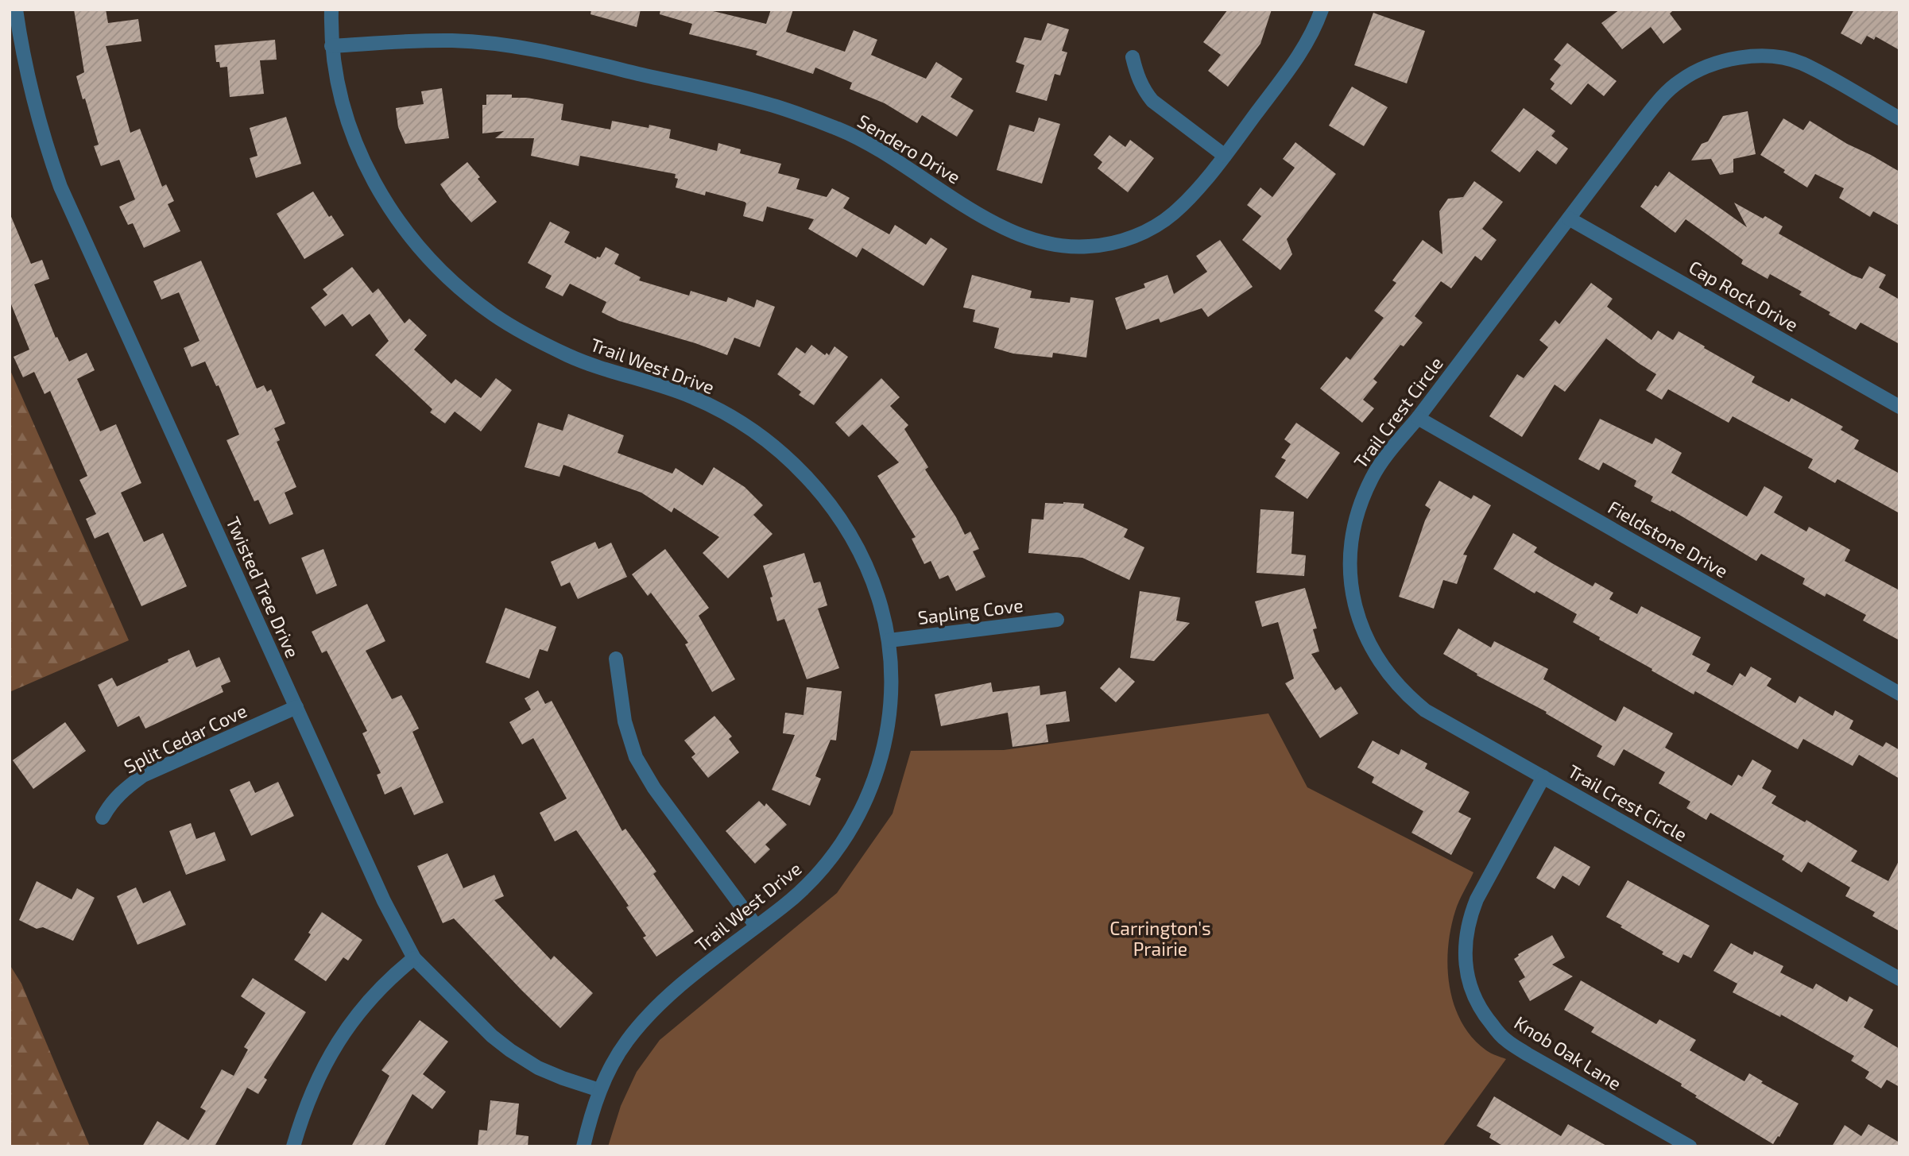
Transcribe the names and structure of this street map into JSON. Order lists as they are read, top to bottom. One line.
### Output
{"streets":{"street":["Sendero Drive","Cap Rock Drive","Trail West Drive","Trail Crest Circle","Fieldstone Drive","Twisted Tree Drive","Sapling Cove","Split Cedar Cove","Knob Oak Lane"]},"crossings":[["Sendero Drive","Trail West Drive"],["Cap Rock Drive","Trail Crest Circle"],["Trail West Drive","Twisted Tree Drive"],["Trail West Drive","Sapling Cove"],["Trail Crest Circle","Fieldstone Drive"],["Trail Crest Circle","Knob Oak Lane"],["Twisted Tree Drive","Split Cedar Cove"]],"parks":["Carrington's Prairie"]}
